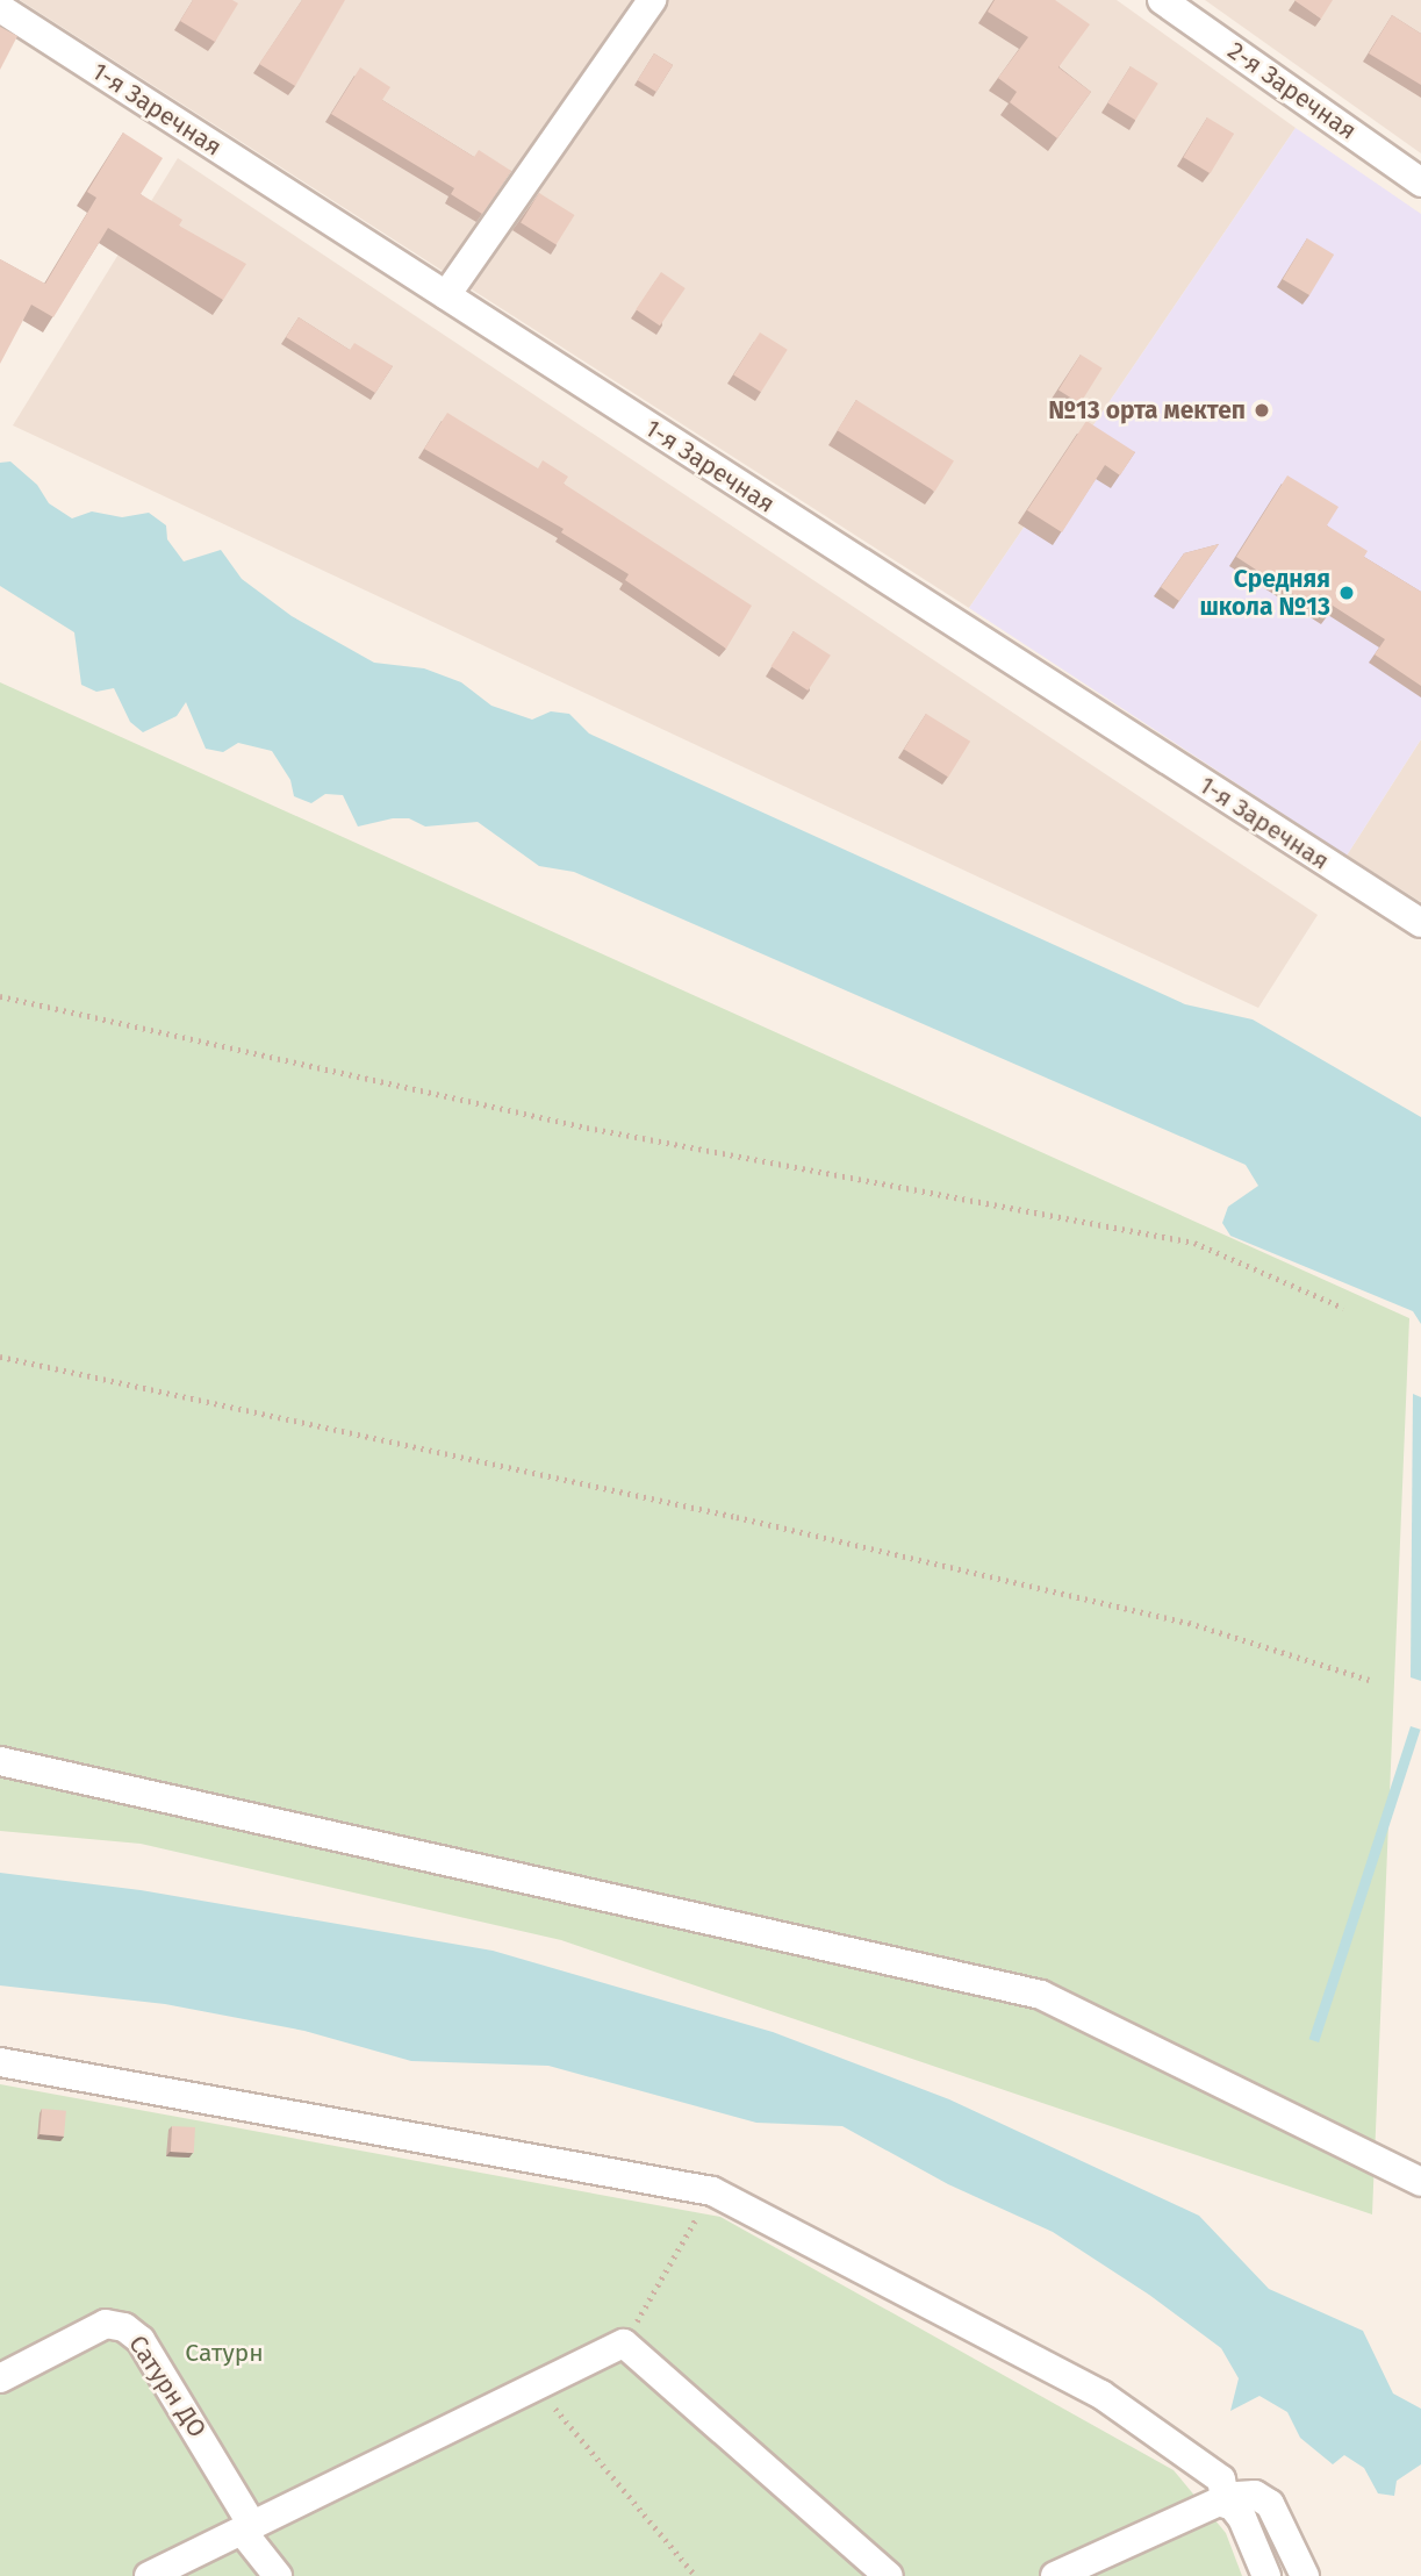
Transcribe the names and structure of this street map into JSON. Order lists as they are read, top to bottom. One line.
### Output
{"streets":{"street":["2-я Заречная","1-я Заречная","Сатурн ДО"]},"parks":["Сатурн"],"places":["№13 орта мектеп","Средняя школа №13"]}
